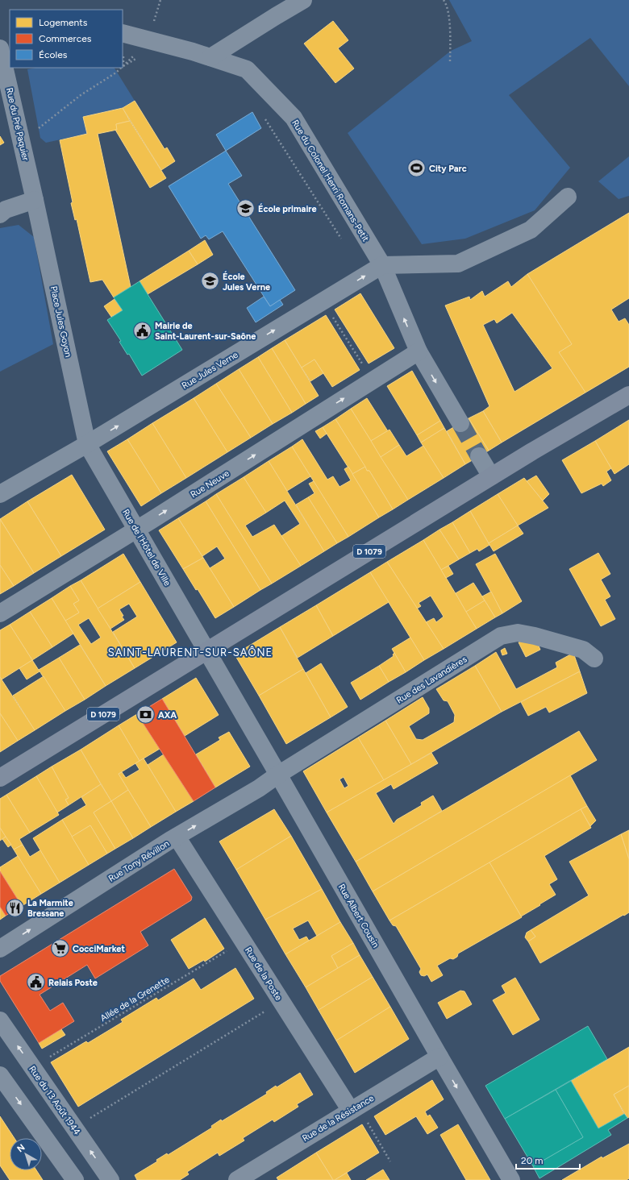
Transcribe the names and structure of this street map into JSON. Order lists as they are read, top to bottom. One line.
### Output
{"streets":{"main road":["D 1079"],"street":["Rue du Pré Paquier","Rue du Colonel Henri Romans-Petit","Place Jules Goyon","Rue Jules Verne","Rue Neuve","Rue de l'Hôtel de Ville","Rue des Lavandières","Rue Tony Révillon","Rue Albert Cousin","Rue de la Poste","Rue du 13 Août 1944","Rue de la Résistance"],"path":["Allée de la Grenette"]},"crossings":[["Rue du Pré Paquier","Place Jules Goyon"],["Rue du Colonel Henri Romans-Petit","Rue Jules Verne"],["Rue du Colonel Henri Romans-Petit","Rue Neuve"],["Place Jules Goyon","Rue Jules Verne"],["Place Jules Goyon","Rue de l'Hôtel de Ville"],["Rue Jules Verne","Rue de l'Hôtel de Ville"],["Rue Neuve","Rue de l'Hôtel de Ville"],["Rue de l'Hôtel de Ville","D 1079"],["Rue de l'Hôtel de Ville","Rue Albert Cousin"],["D 1079","Rue Albert Cousin"],["Rue des Lavandières","Rue Tony Révillon"],["Rue des Lavandières","Rue Albert Cousin"],["Rue Tony Révillon","Rue Albert Cousin"],["Rue Tony Révillon","Rue de la Poste"],["Rue Albert Cousin","Rue de la Résistance"],["Rue de la Poste","Allée de la Grenette"],["Rue de la Poste","Rue de la Résistance"],["Allée de la Grenette","Rue du 13 Août 1944"]],"one_way":["Rue Jules Verne","Rue Neuve","Rue Tony Révillon"],"districts":["SAINT-LAURENT-SUR-SAÔNE"],"places":{"sports":["City Parc"],"school or university":["École primaire","École Jules Verne"],"public building":["Mairie de Saint-Laurent-sur-Saône","Relais Poste"],"bank":["AXA"],"restaurant":["La Marmite Bressane"],"supermarket":["CocciMarket"]},"legend":["Logements","Commerces","Écoles"],"scale_bar":"20 m","north":"top left"}
